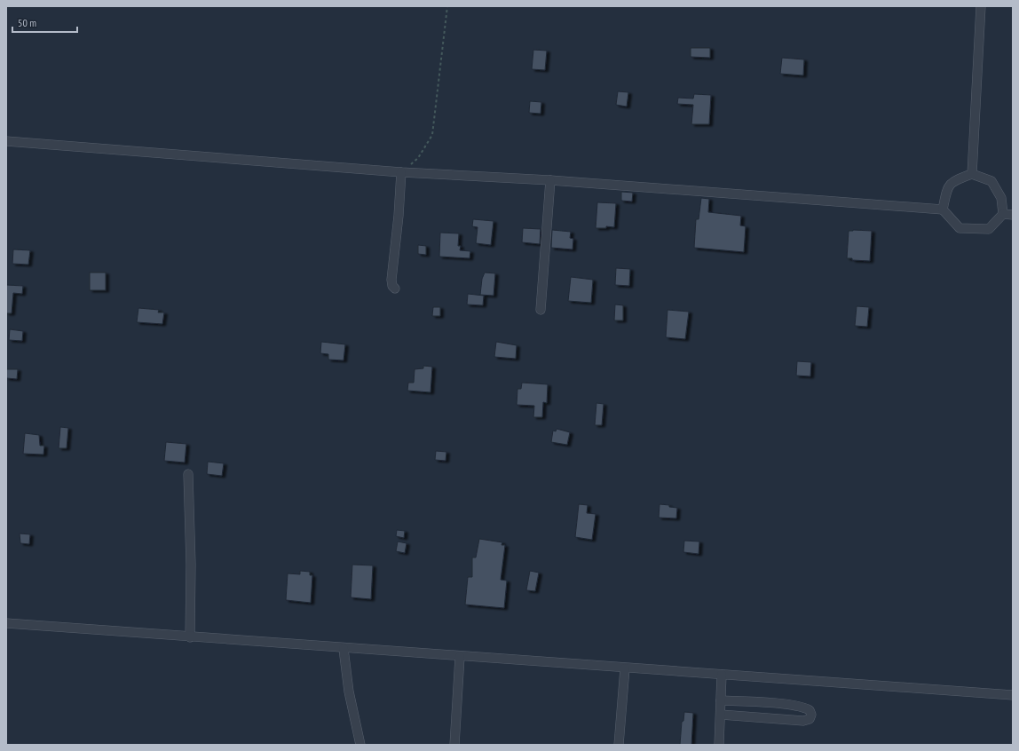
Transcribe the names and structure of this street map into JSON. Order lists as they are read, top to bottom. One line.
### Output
{"scale_bar":"50 m"}
